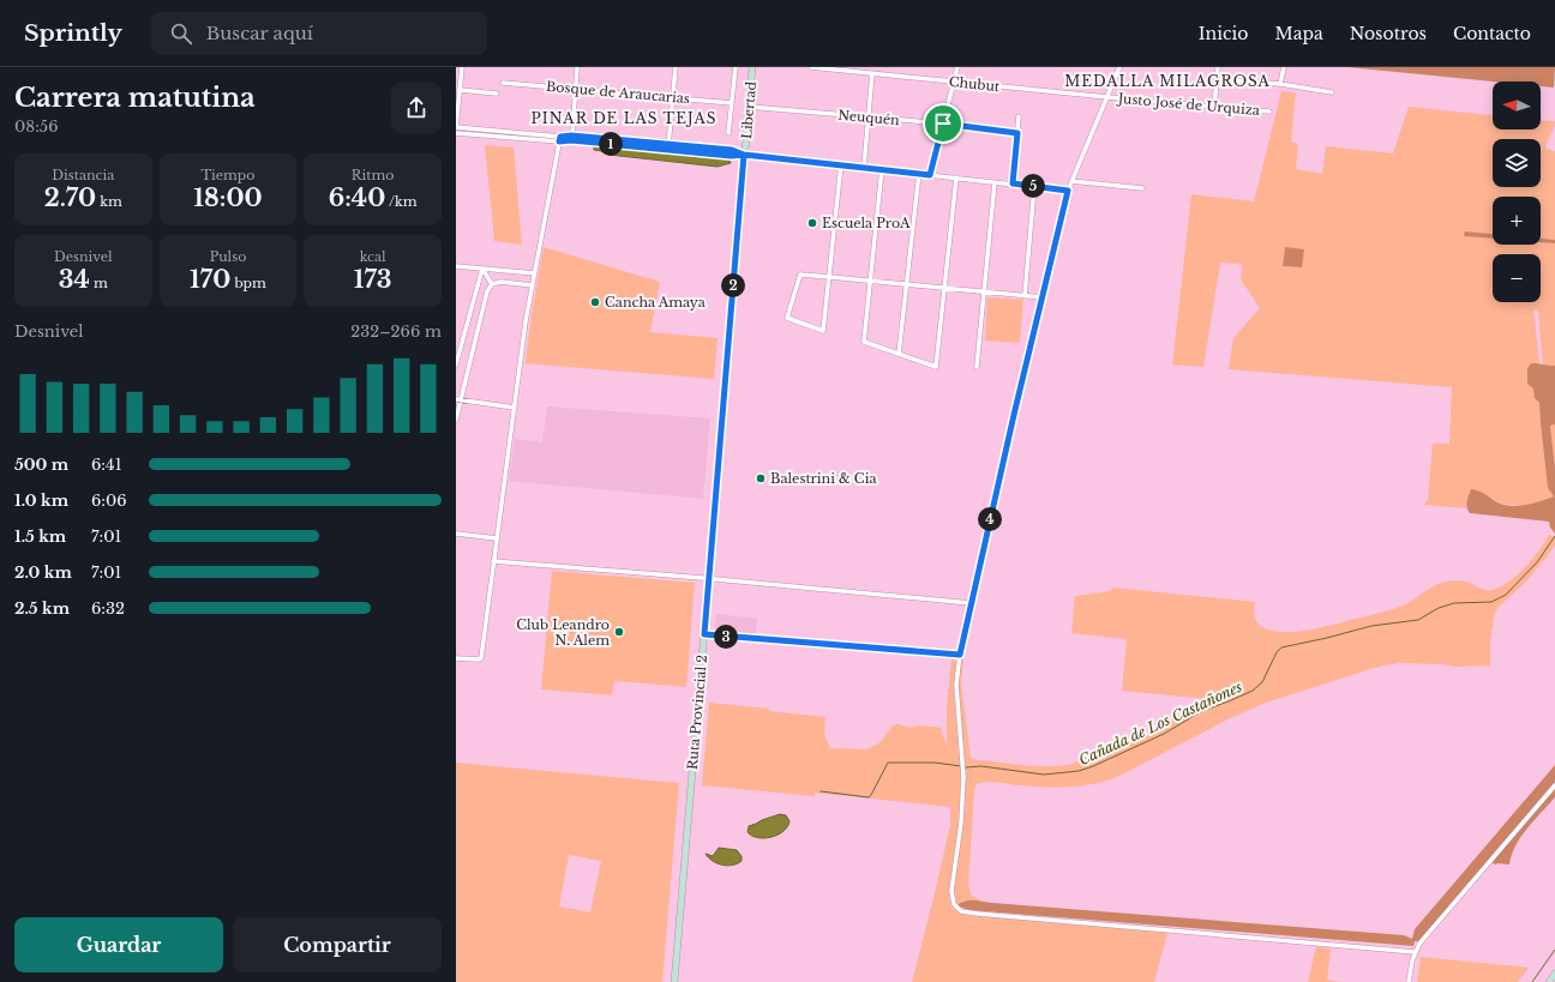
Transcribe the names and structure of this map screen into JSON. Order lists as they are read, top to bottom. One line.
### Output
{"streets":{"main road":["Libertad","Ruta Provincial 2"],"street":["Chubut","Bosque de Araucarias","Justo José de Urquiza","Neuquén"]},"crossings":[["Chubut","Justo José de Urquiza"],["Libertad","Neuquén"],["Libertad","Ruta Provincial 2"]],"districts":["MEDALLA MILAGROSA","PINAR DE LAS TEJAS"],"water":["Cañada de Los Castañones"],"places":["Escuela ProA","Cancha Amaya","Balestrini & Cia","Club Leandro N. Alem"],"north":"left","page":{"header":"Sprintly","search":"Buscar aquí","nav":["Inicio","Mapa","Nosotros","Contacto"],"heading":["Carrera matutina","08:56"],"map_buttons":["+","−"],"pins":["1","5","2","4","3"],"stats":[["Distancia","2.70 km"],["Tiempo","18:00"],["Ritmo","6:40 /km"],["Desnivel","34 m"],["Pulso","170 bpm"],["kcal","173"]],"chart":["Desnivel","232–266 m"],"list":[{"name":"500 m","note":"6:41"},{"name":"1.0 km","note":"6:06"},{"name":"1.5 km","note":"7:01"},{"name":"2.0 km","note":"7:01"},{"name":"2.5 km","note":"6:32"}],"buttons":["Guardar","Compartir"]}}
